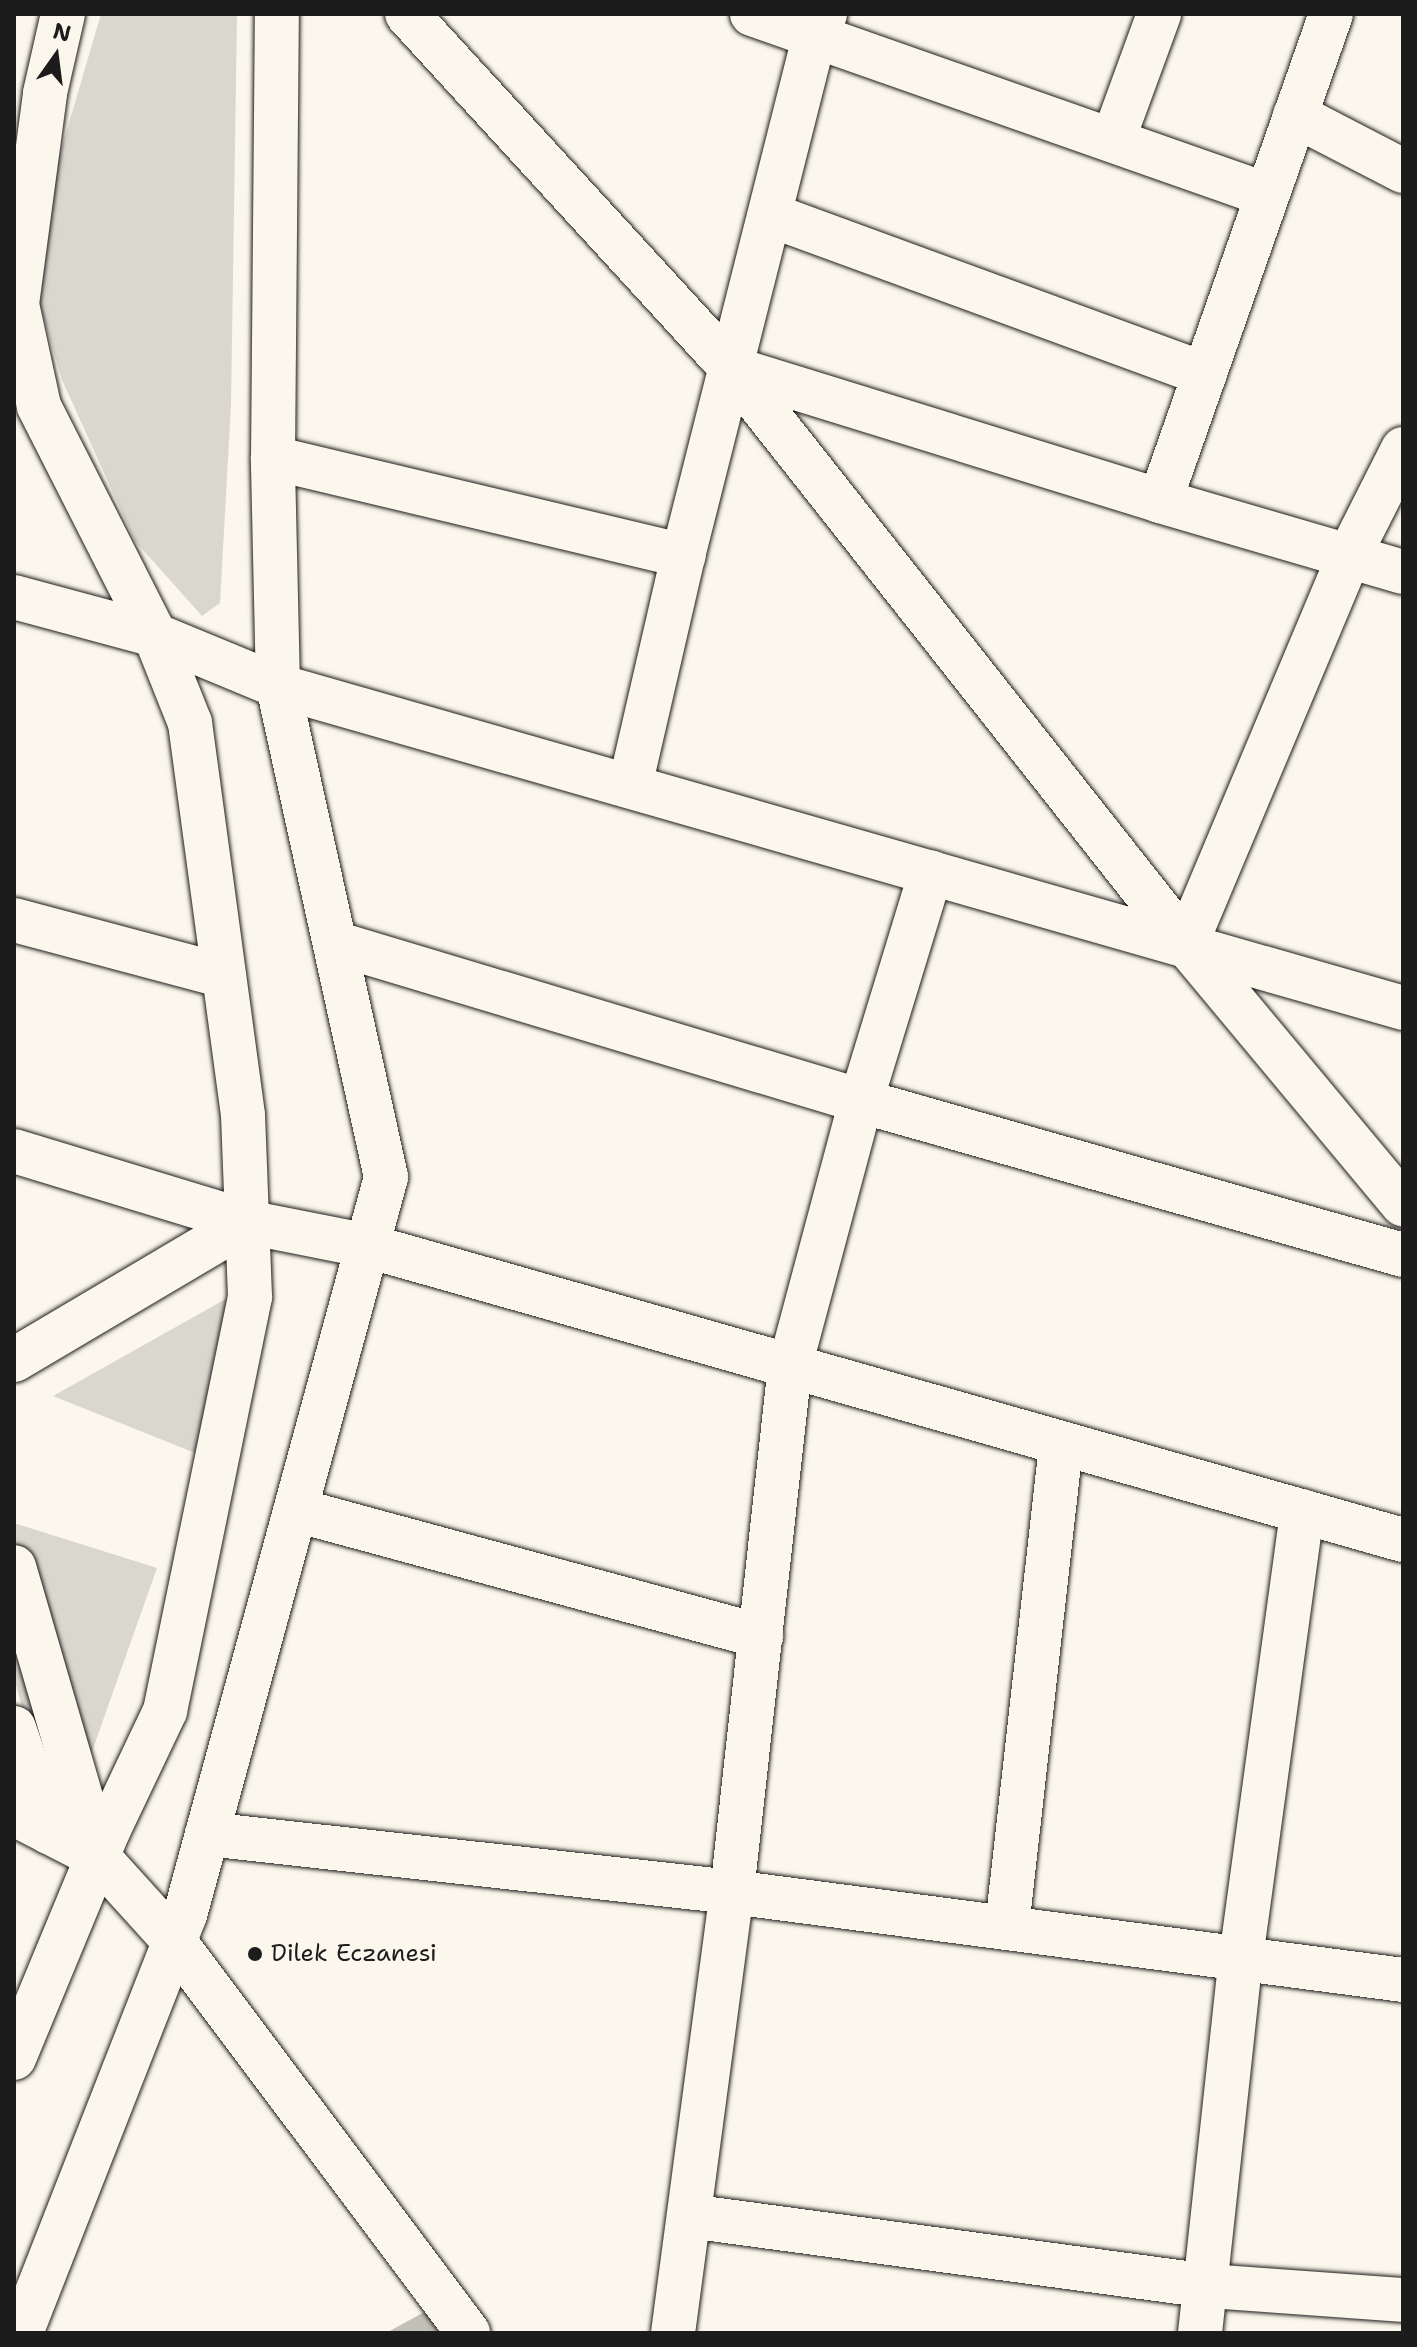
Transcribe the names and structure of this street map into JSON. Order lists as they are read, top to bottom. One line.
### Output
{"places":["Dilek Eczanesi"],"north":"top"}
